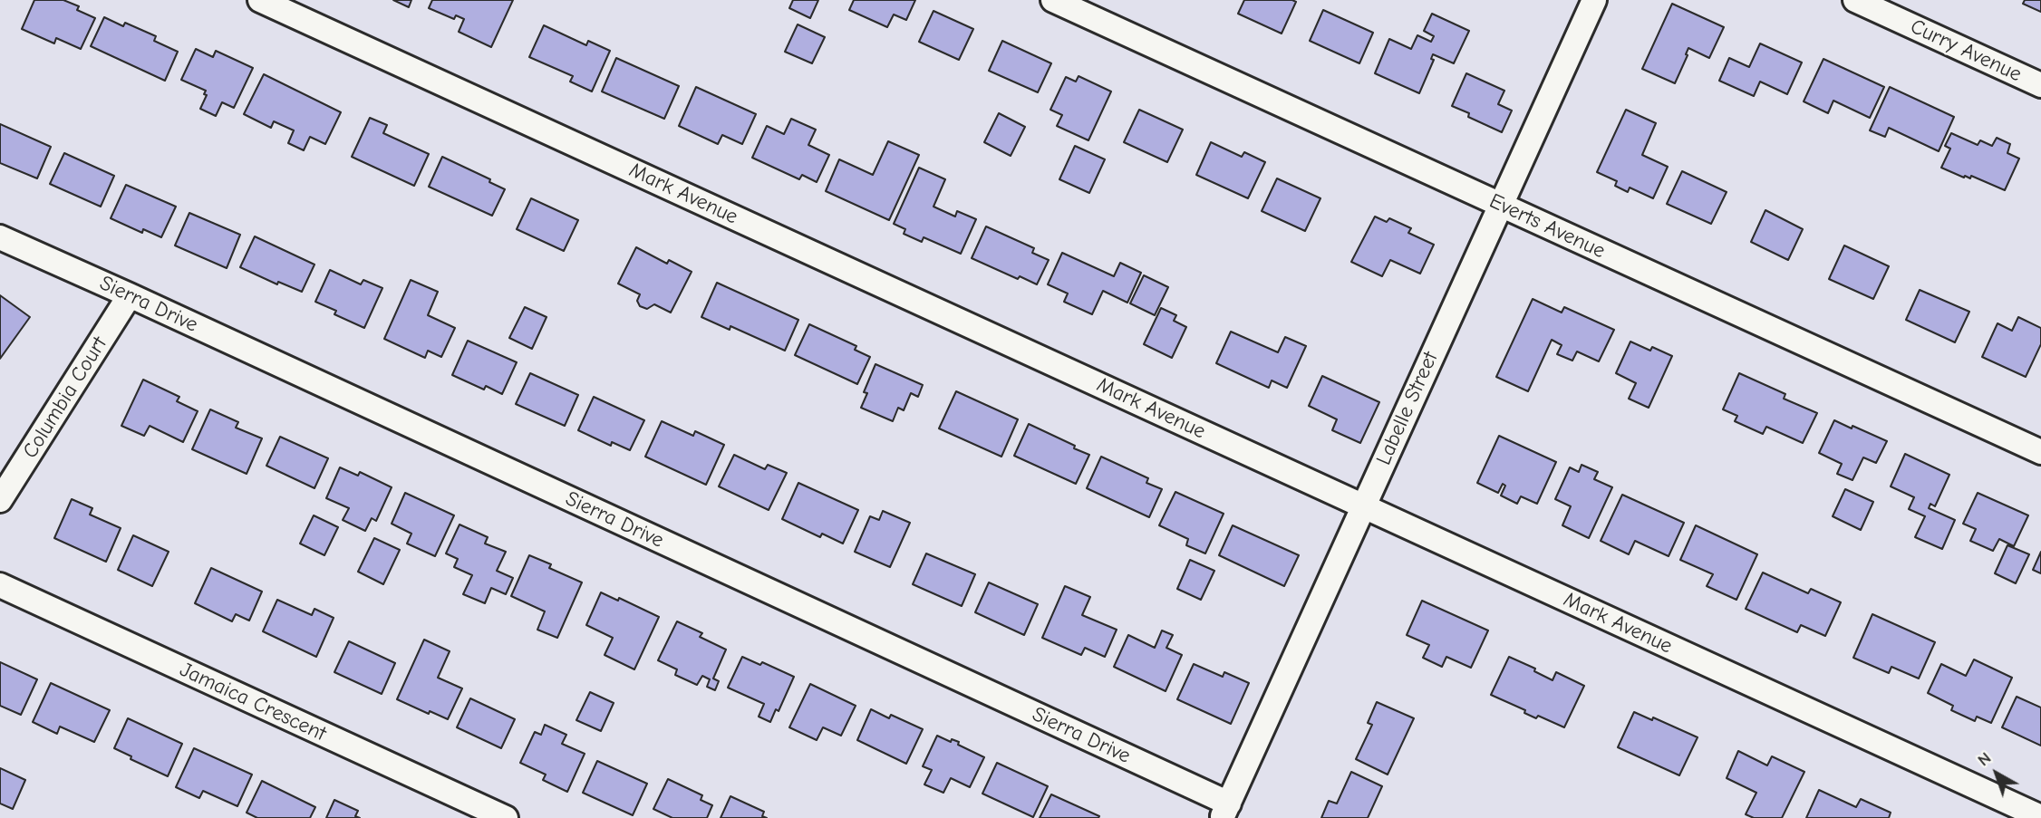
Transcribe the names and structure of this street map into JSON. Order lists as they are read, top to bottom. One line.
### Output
{"streets":{"street":["Curry Avenue","Mark Avenue","Everts Avenue","Sierra Drive","Columbia Court","Labelle Street","Jamaica Crescent"]},"crossings":[["Mark Avenue","Labelle Street"],["Everts Avenue","Labelle Street"],["Sierra Drive","Columbia Court"],["Sierra Drive","Labelle Street"]],"north":"top left"}
